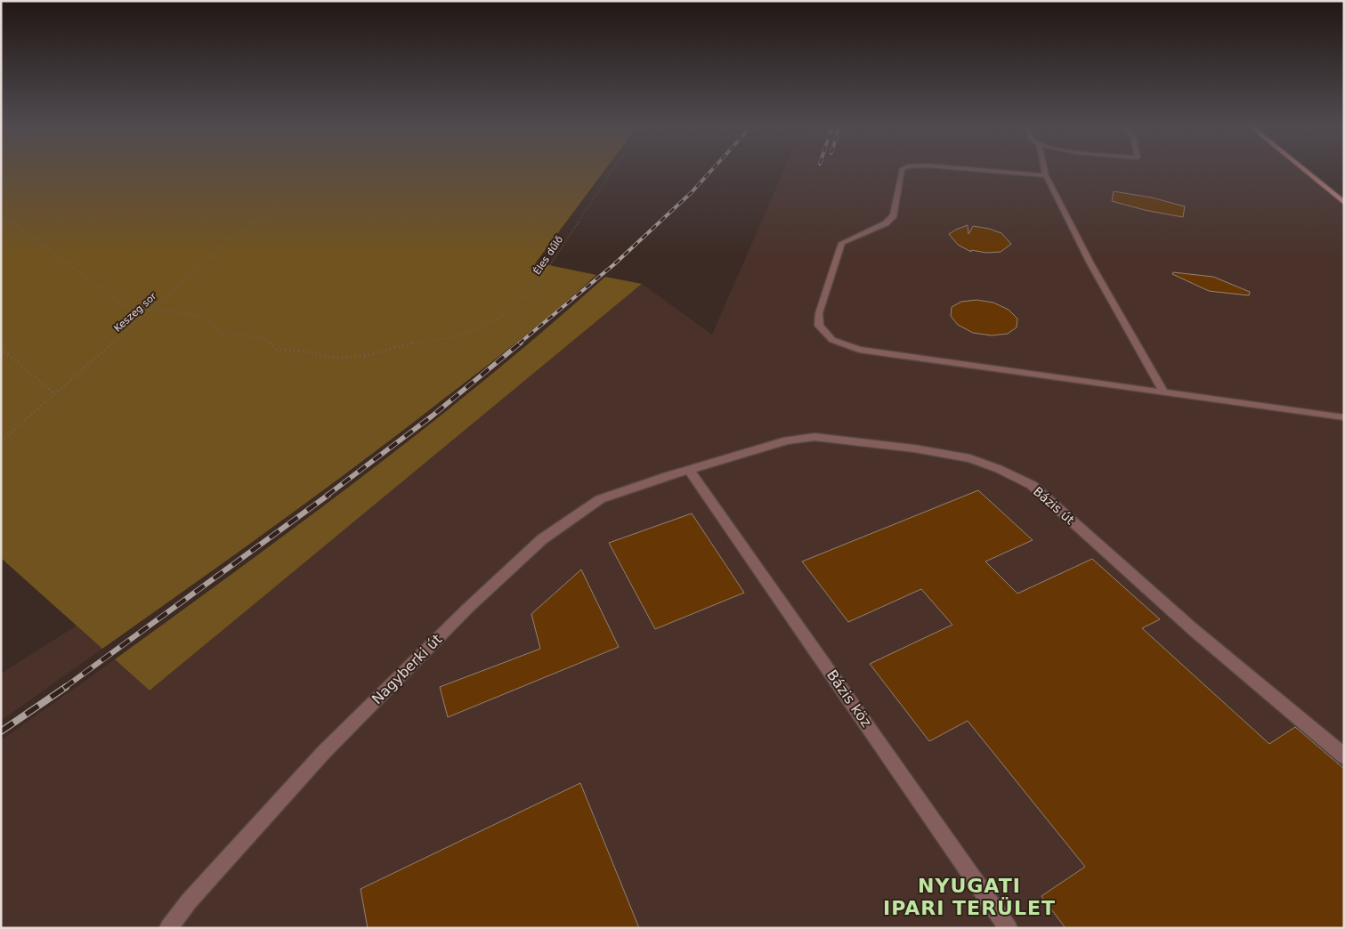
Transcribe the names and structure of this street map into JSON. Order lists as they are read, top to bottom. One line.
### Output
{"streets":{"street":["Bázis út","Nagyberki út","Bázis köz"],"path":["Éles dűlő","Keszeg sor"]},"crossings":[["Éles dűlő","Keszeg sor"],["Bázis út","Nagyberki út"],["Bázis út","Bázis köz"],["Nagyberki út","Bázis köz"]],"districts":["NYUGATI IPARI TERÜLET"]}
